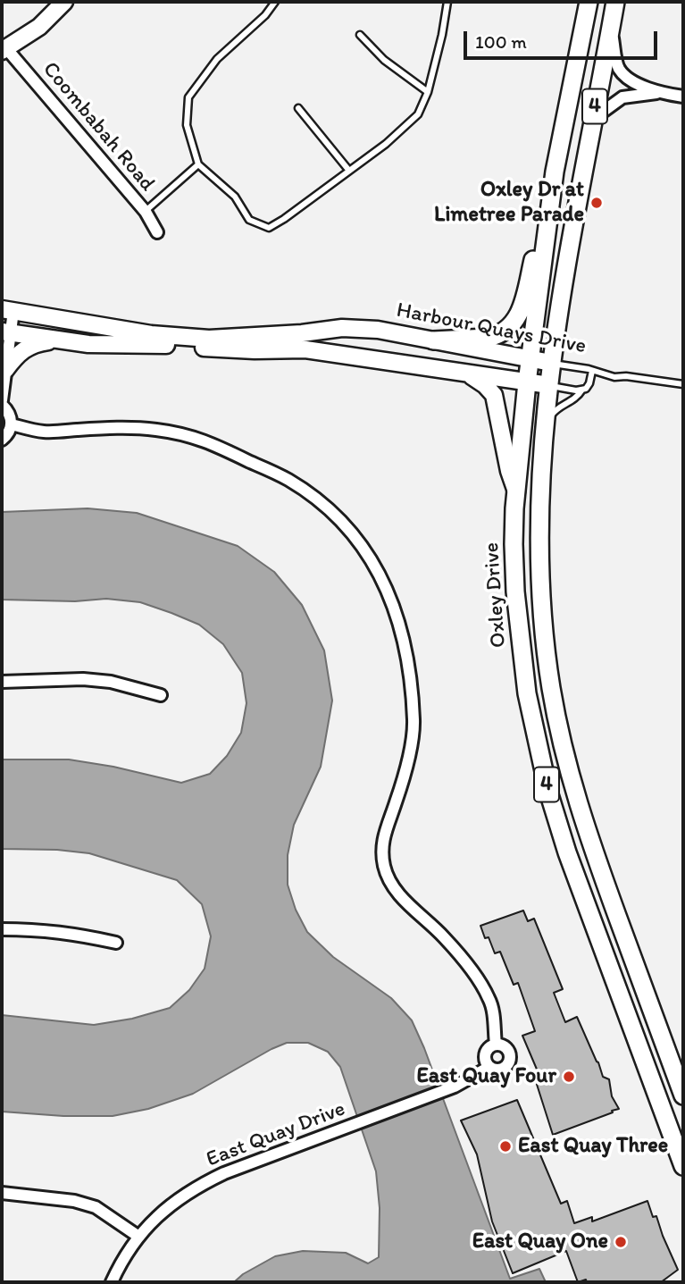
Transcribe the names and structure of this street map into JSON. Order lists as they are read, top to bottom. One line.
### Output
{"streets":{"main road":["4","Oxley Drive"],"street":["Coombabah Road","Harbour Quays Drive","East Quay Drive"]},"crossings":[["Harbour Quays Drive","Oxley Drive"]],"places":["Oxley Dr at Limetree Parade","East Quay Four","East Quay Three","East Quay One"],"scale_bar":"100 m"}
